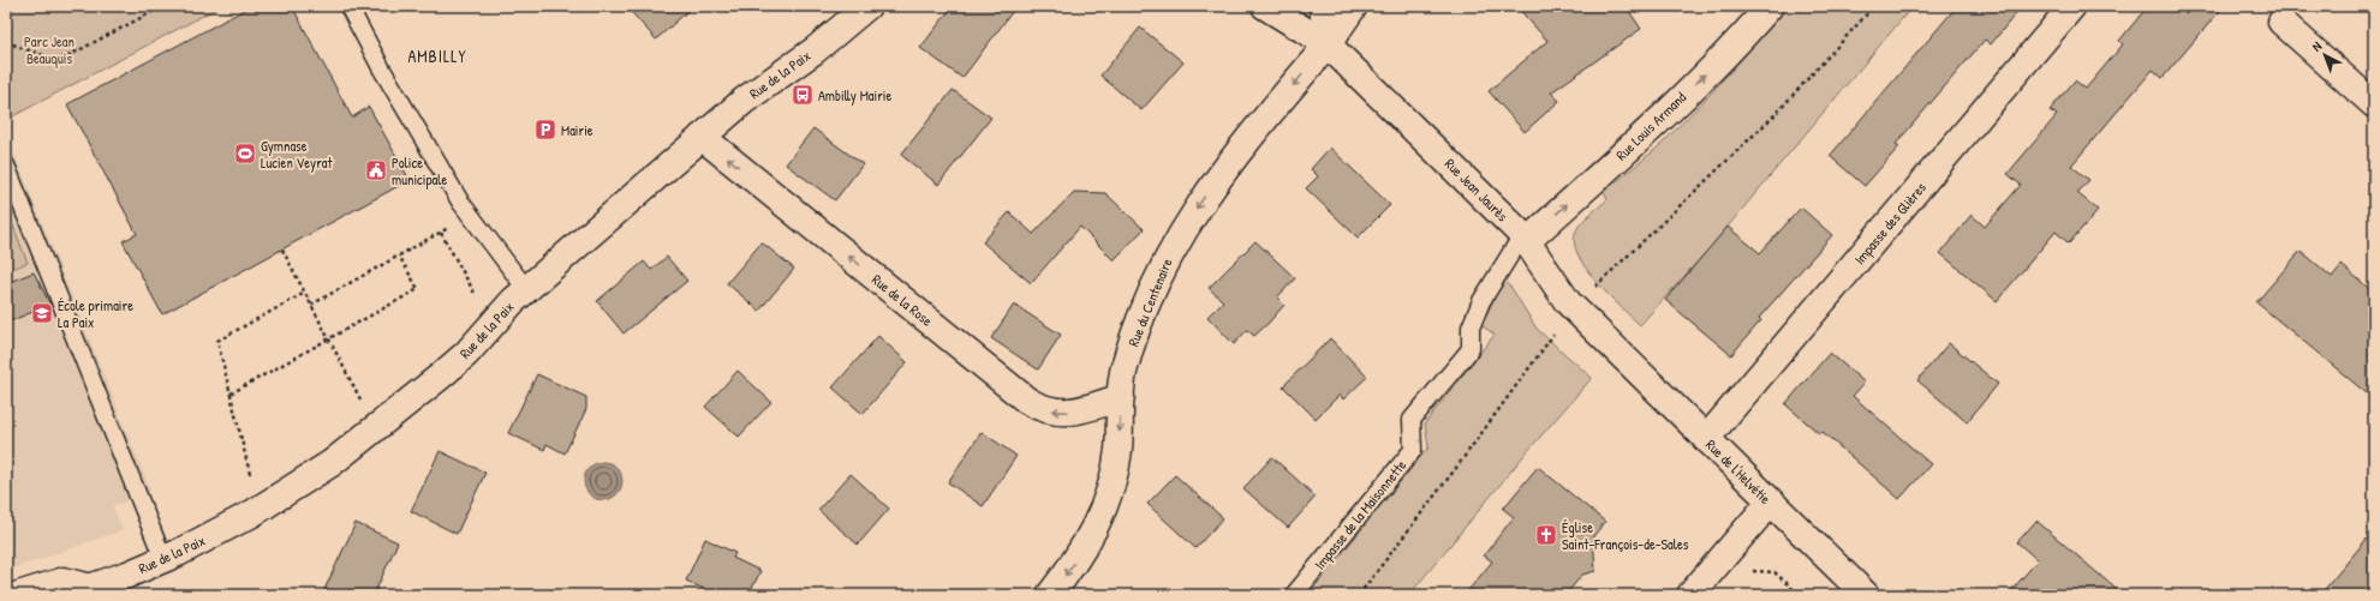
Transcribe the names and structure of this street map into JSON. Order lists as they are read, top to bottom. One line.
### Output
{"streets":{"street":["Rue de la Paix","Rue Louis Armand","Rue Jean Jaurès","Impasse des Glières","Rue de la Rose","Rue du Centenaire","Rue de l'Helvétie"],"lane":["Impasse de la Maisonnette"]},"crossings":[["Rue de la Paix","Rue de la Rose"],["Rue Louis Armand","Rue Jean Jaurès"],["Rue Louis Armand","Impasse de la Maisonnette"],["Rue Jean Jaurès","Rue du Centenaire"],["Rue Jean Jaurès","Rue de l'Helvétie"],["Rue Jean Jaurès","Impasse de la Maisonnette"],["Impasse des Glières","Rue de l'Helvétie"],["Rue de la Rose","Rue du Centenaire"]],"one_way":["Rue Louis Armand","Rue de la Rose","Rue du Centenaire"],"districts":["AMBILLY"],"parks":["Parc Jean Beauquis"],"places":{"bus stop":["Ambilly Mairie"],"parking":["Mairie"],"sports":["Gymnase Lucien Veyrat"],"public building":["Police municipale"],"school or university":["École primaire La Paix"],"church":["Église Saint-François-de-Sales"]},"north":"top left"}
